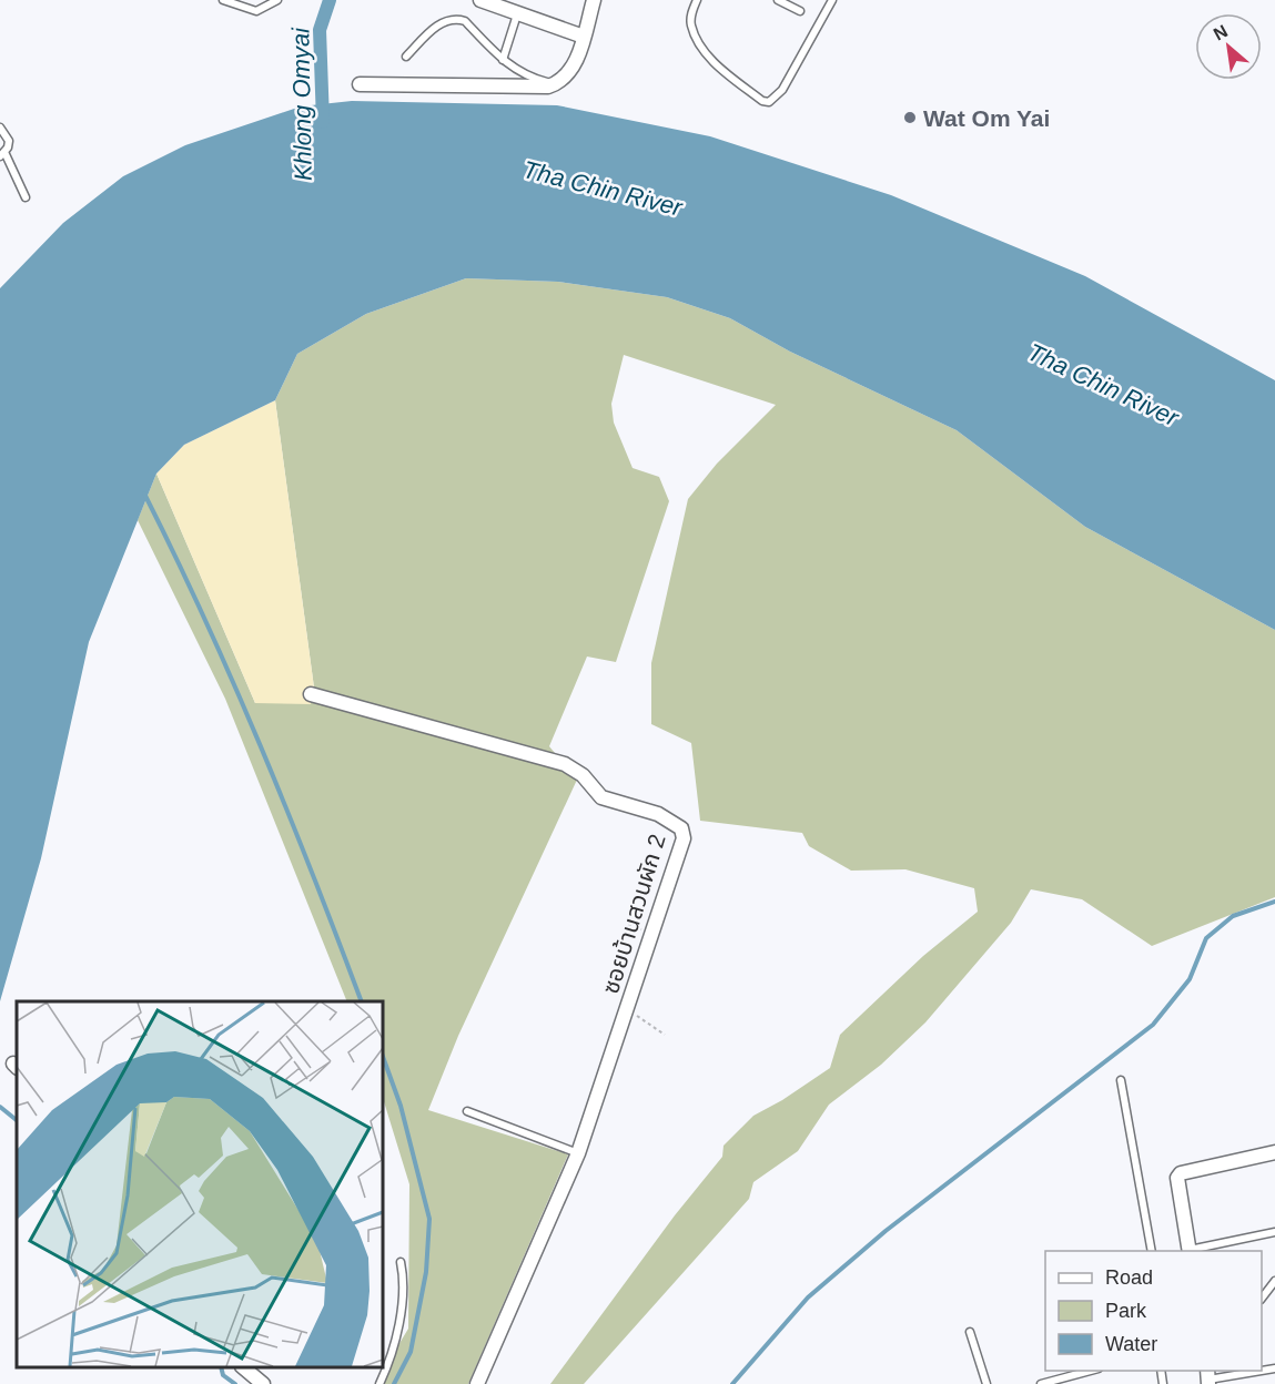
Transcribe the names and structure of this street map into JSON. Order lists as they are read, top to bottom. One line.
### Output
{"streets":{"street":["ซอยบ้านสวนผัก 2"]},"water":["Khlong Omyai","Tha Chin River"],"places":["Wat Om Yai"],"legend":["Road","Park","Water"],"north":"top left"}
